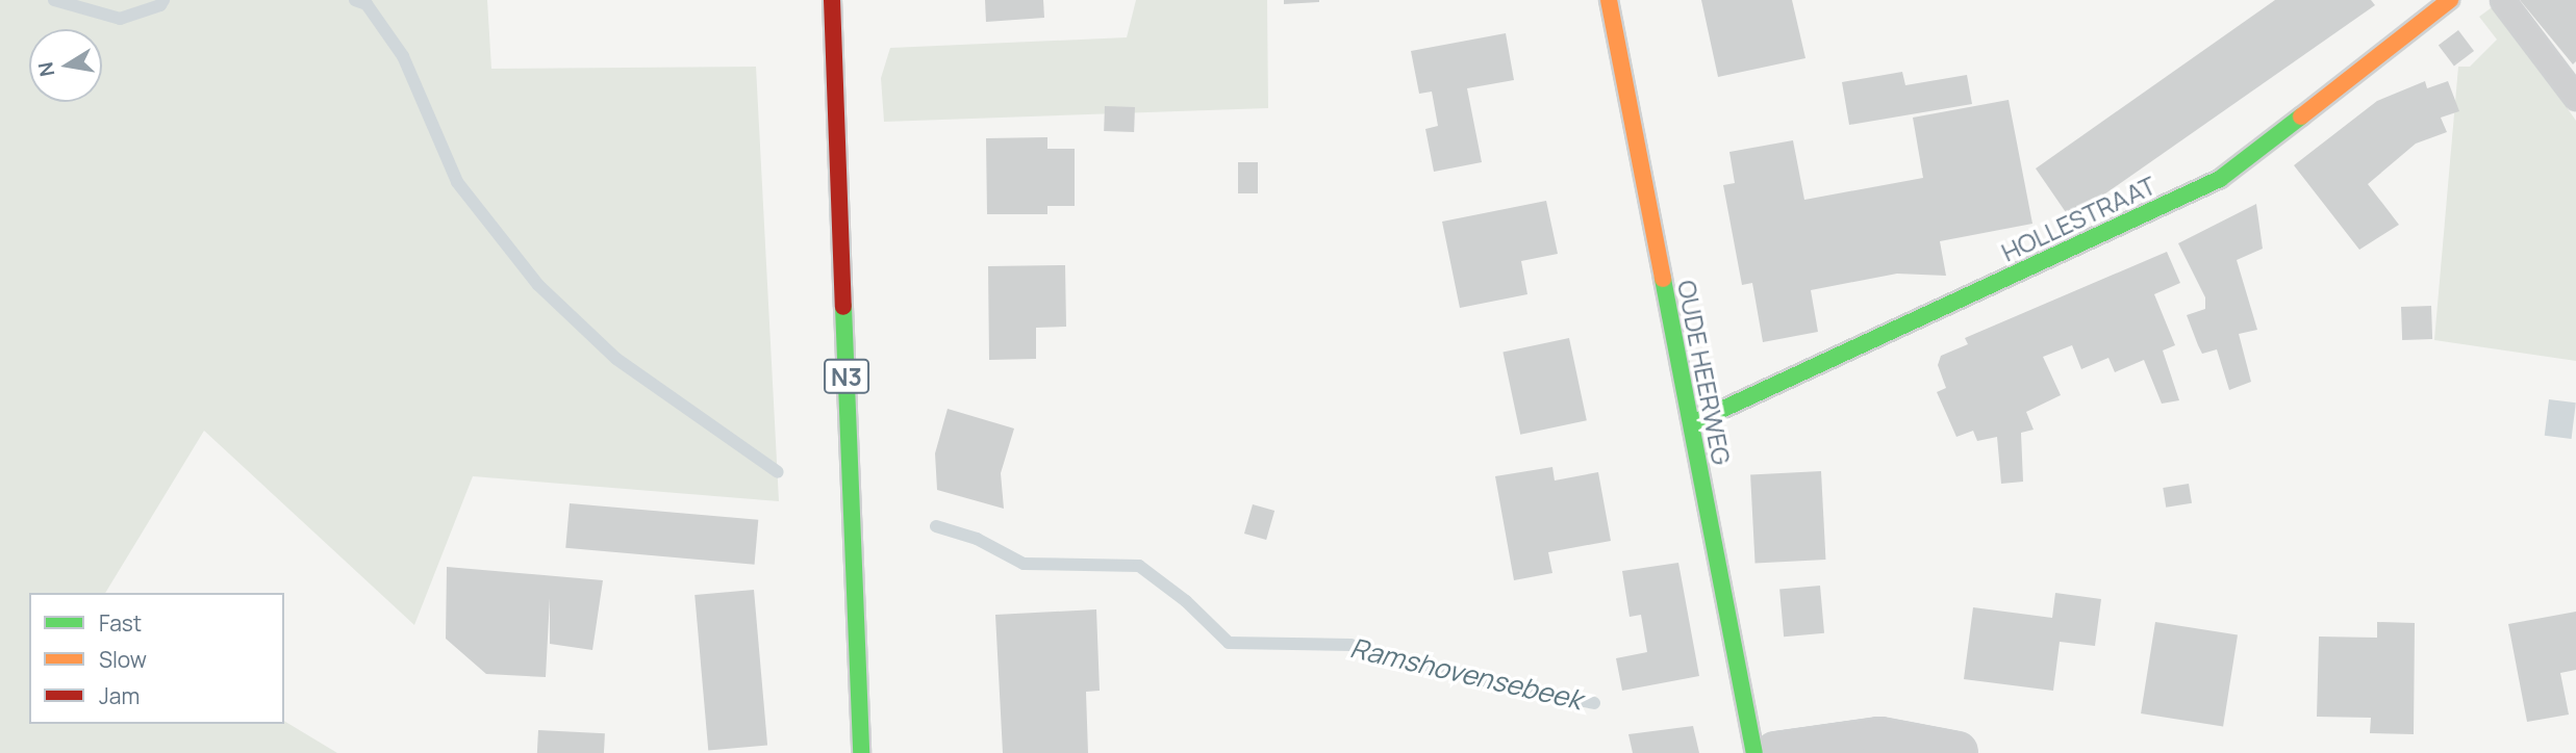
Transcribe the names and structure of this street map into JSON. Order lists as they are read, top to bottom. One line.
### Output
{"streets":{"street":["HOLLESTRAAT","OUDE HEERWEG","N3"]},"crossings":[["HOLLESTRAAT","OUDE HEERWEG"]],"water":["Ramshovensebeek"],"legend":["Fast","Slow","Jam"],"north":"left"}
